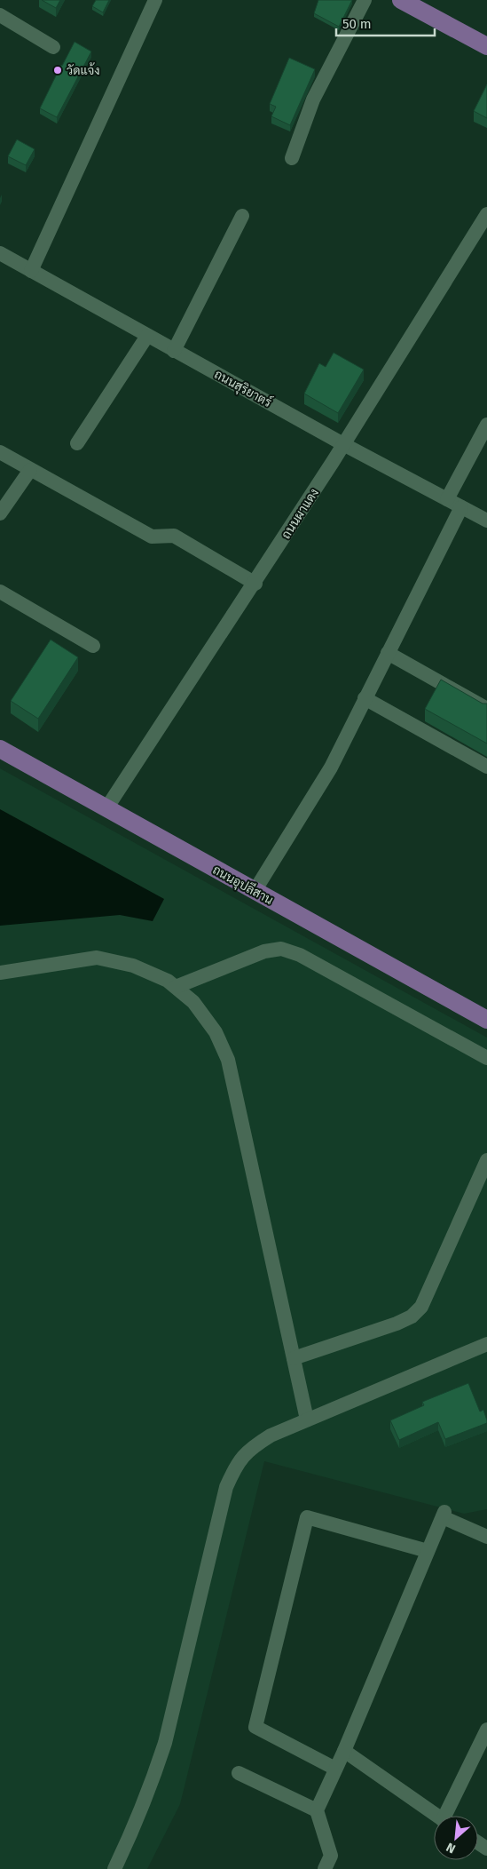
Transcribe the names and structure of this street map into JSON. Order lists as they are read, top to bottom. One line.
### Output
{"streets":{"main road":["ถนนอุปลีสาน"],"street":["ถนนสุริยาตร์","ถนนผาแดง"]},"crossings":[["ถนนสุริยาตร์","ถนนผาแดง"],["ถนนผาแดง","ถนนอุปลีสาน"]],"places":["วัดแจ้ง"],"scale_bar":"50 m","north":"bottom left"}
